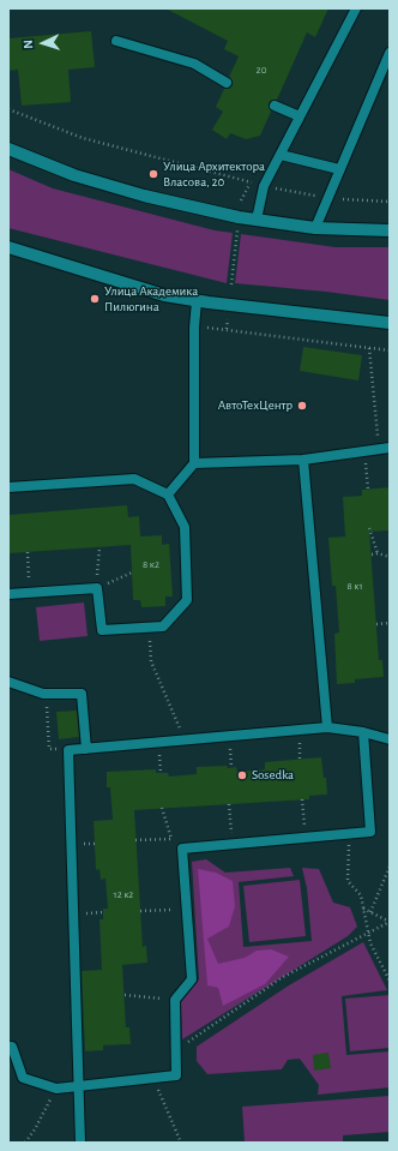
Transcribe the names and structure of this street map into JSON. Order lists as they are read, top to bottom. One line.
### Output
{"places":["Улица Архитектора Власова, 20","Улица Академика Пилюгина","АвтоТехЦентр","Sosedka"],"house_numbers":["20","8 к2","8 к1","12 к2"],"north":"left"}
